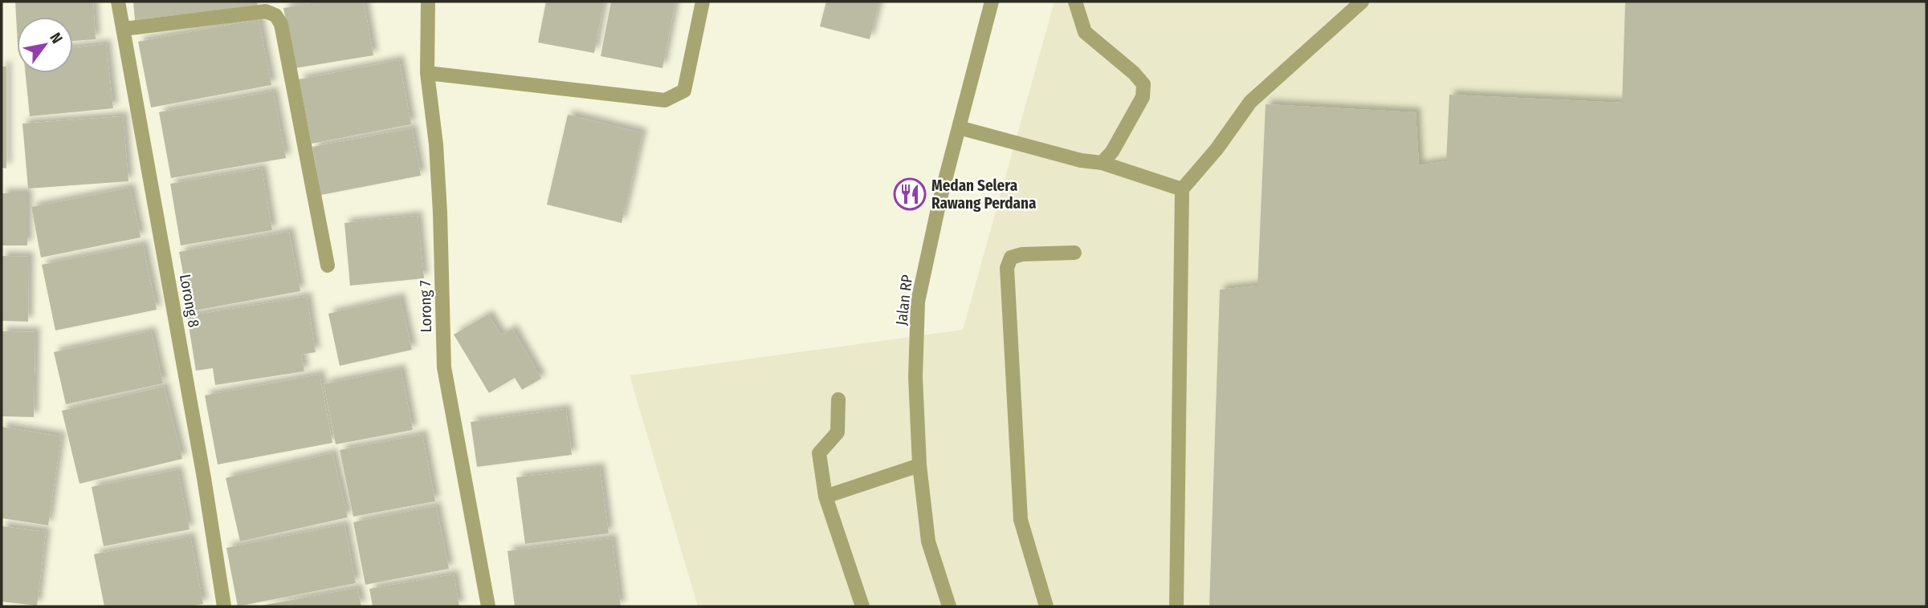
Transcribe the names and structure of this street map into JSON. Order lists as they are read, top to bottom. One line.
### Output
{"streets":{"street":["Jalan RP","Lorong 8","Lorong 7"]},"places":{"restaurant":["Medan Selera Rawang Perdana"]},"north":"top right"}
